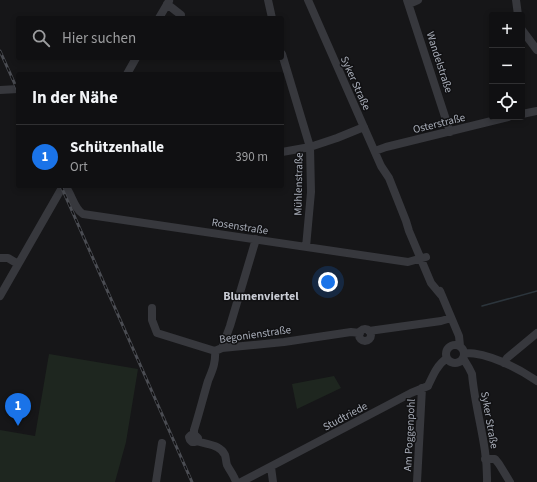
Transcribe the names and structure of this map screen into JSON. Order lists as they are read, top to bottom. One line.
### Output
{"streets":{"street":["Wandelstraße","Syker Straße","Osterstraße","Mühlenstraße","Rosenstraße","Begonienstraße","Studtriede","Am Poggenpohl"]},"crossings":[["Wandelstraße","Osterstraße"],["Syker Straße","Osterstraße"],["Syker Straße","Rosenstraße"],["Syker Straße","Begonienstraße"],["Syker Straße","Studtriede"],["Mühlenstraße","Rosenstraße"],["Studtriede","Am Poggenpohl"]],"districts":["Blumenviertel"],"page":{"map_buttons":["+","−"],"search":"Hier suchen","heading":"In der Nähe","list":[{"mark":"1","name":"Schützenhalle","note":"Ort","value":"390 m"}],"pins":"1"}}
